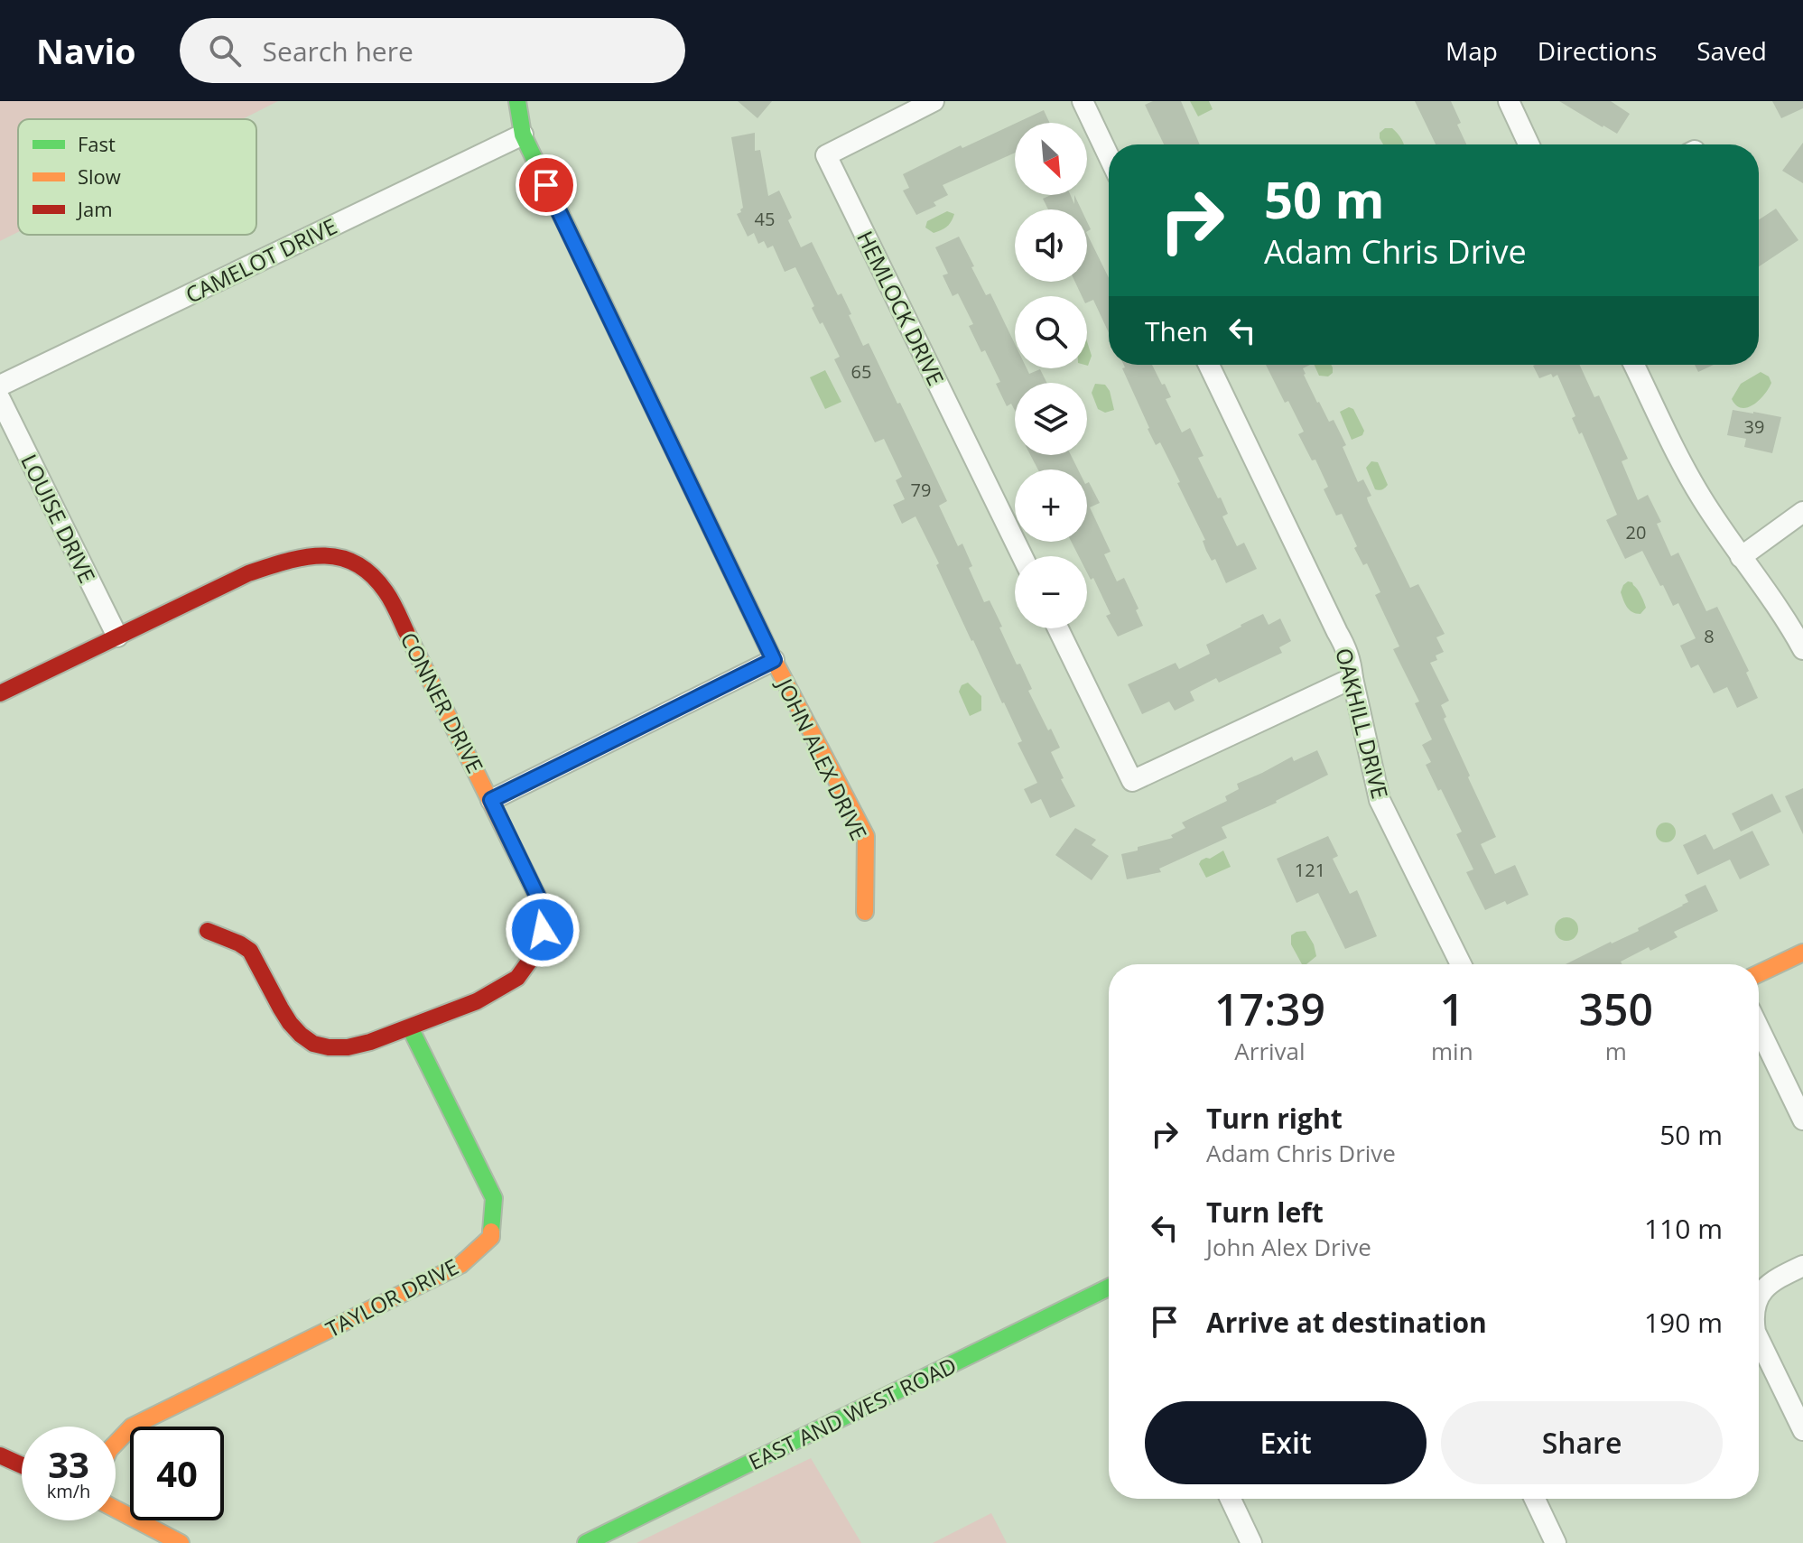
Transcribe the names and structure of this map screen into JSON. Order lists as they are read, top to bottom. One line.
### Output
{"streets":{"street":["CAMELOT DRIVE","HEMLOCK DRIVE","LOUISE DRIVE","CONNER DRIVE","OAKHILL DRIVE","JOHN ALEX DRIVE","TAYLOR DRIVE","EAST AND WEST ROAD"]},"crossings":[["CAMELOT DRIVE","JOHN ALEX DRIVE"],["LOUISE DRIVE","CONNER DRIVE"],["CONNER DRIVE","TAYLOR DRIVE"]],"house_numbers":["45","65","39","79","20","8","121"],"legend":["Fast","Slow","Jam"],"north":"bottom right","page":{"header":"Navio","search":"Search here","nav":["Map","Directions","Saved"],"map_buttons":["+","−"],"turn":["50 m","Adam Chris Drive"],"then":"Then","eta":["17:39","Arrival","1","min","350","m"],"list":[{"name":"Turn right","note":"Adam Chris Drive","value":"50 m"},{"name":"Turn left","note":"John Alex Drive","value":"110 m"},{"name":"Arrive at destination","value":"190 m"}],"buttons":["Exit","Share"],"speed":"33 km/h","limit":"40"}}
